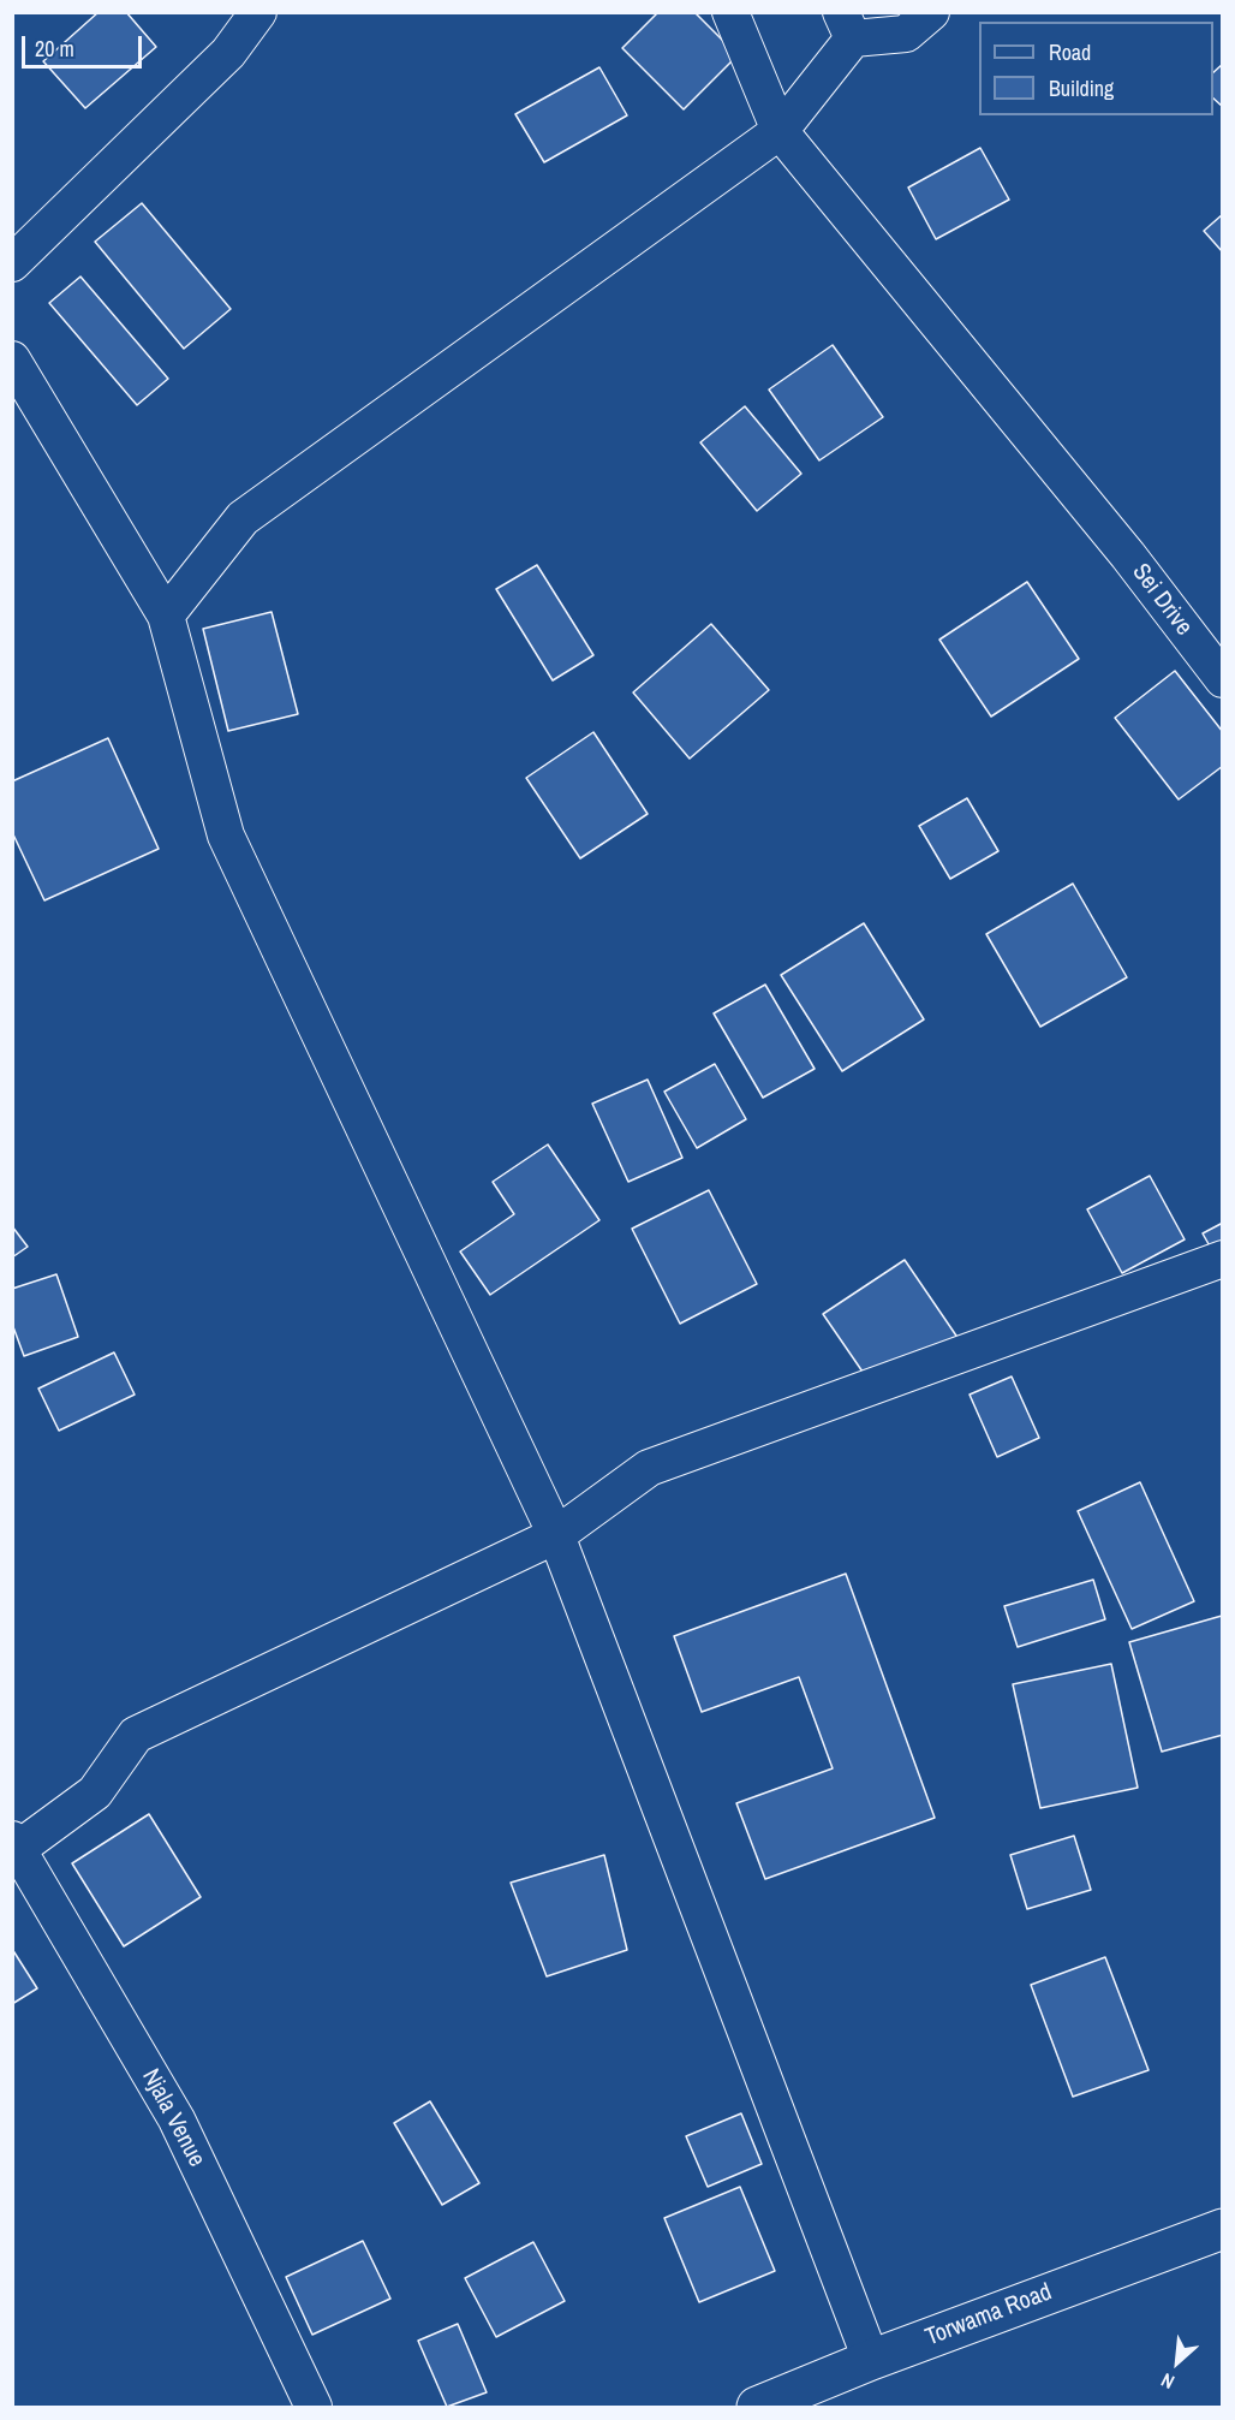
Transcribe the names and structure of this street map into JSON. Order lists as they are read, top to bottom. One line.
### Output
{"streets":{"main road":["Torwama Road"],"street":["Sei Drive","Njala Venue"]},"legend":["Road","Building"],"scale_bar":"20 m","north":"bottom left"}
